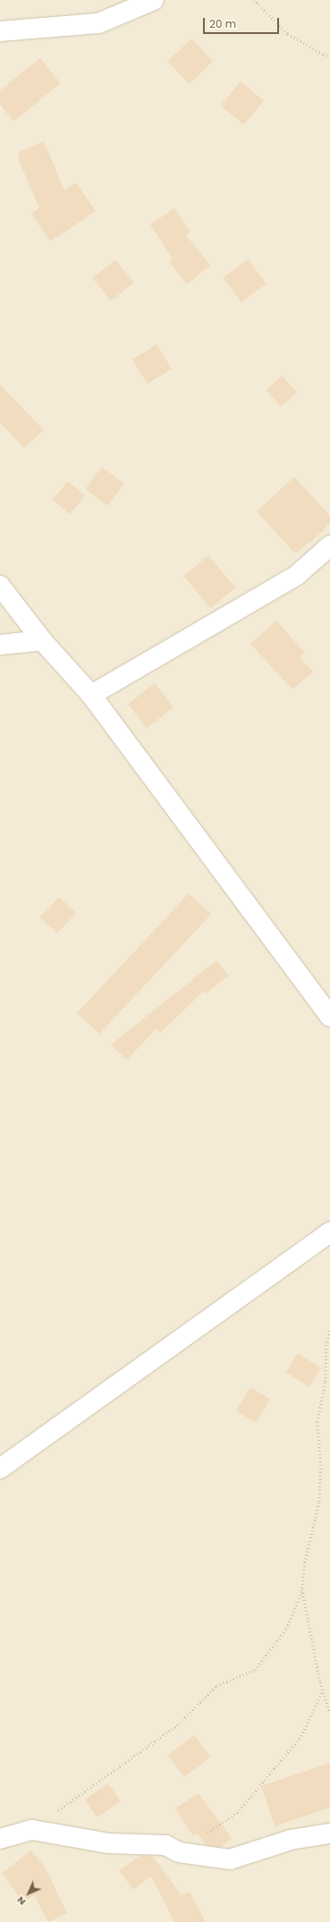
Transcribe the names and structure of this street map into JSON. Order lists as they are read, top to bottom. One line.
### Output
{"scale_bar":"20 m","north":"bottom left"}
